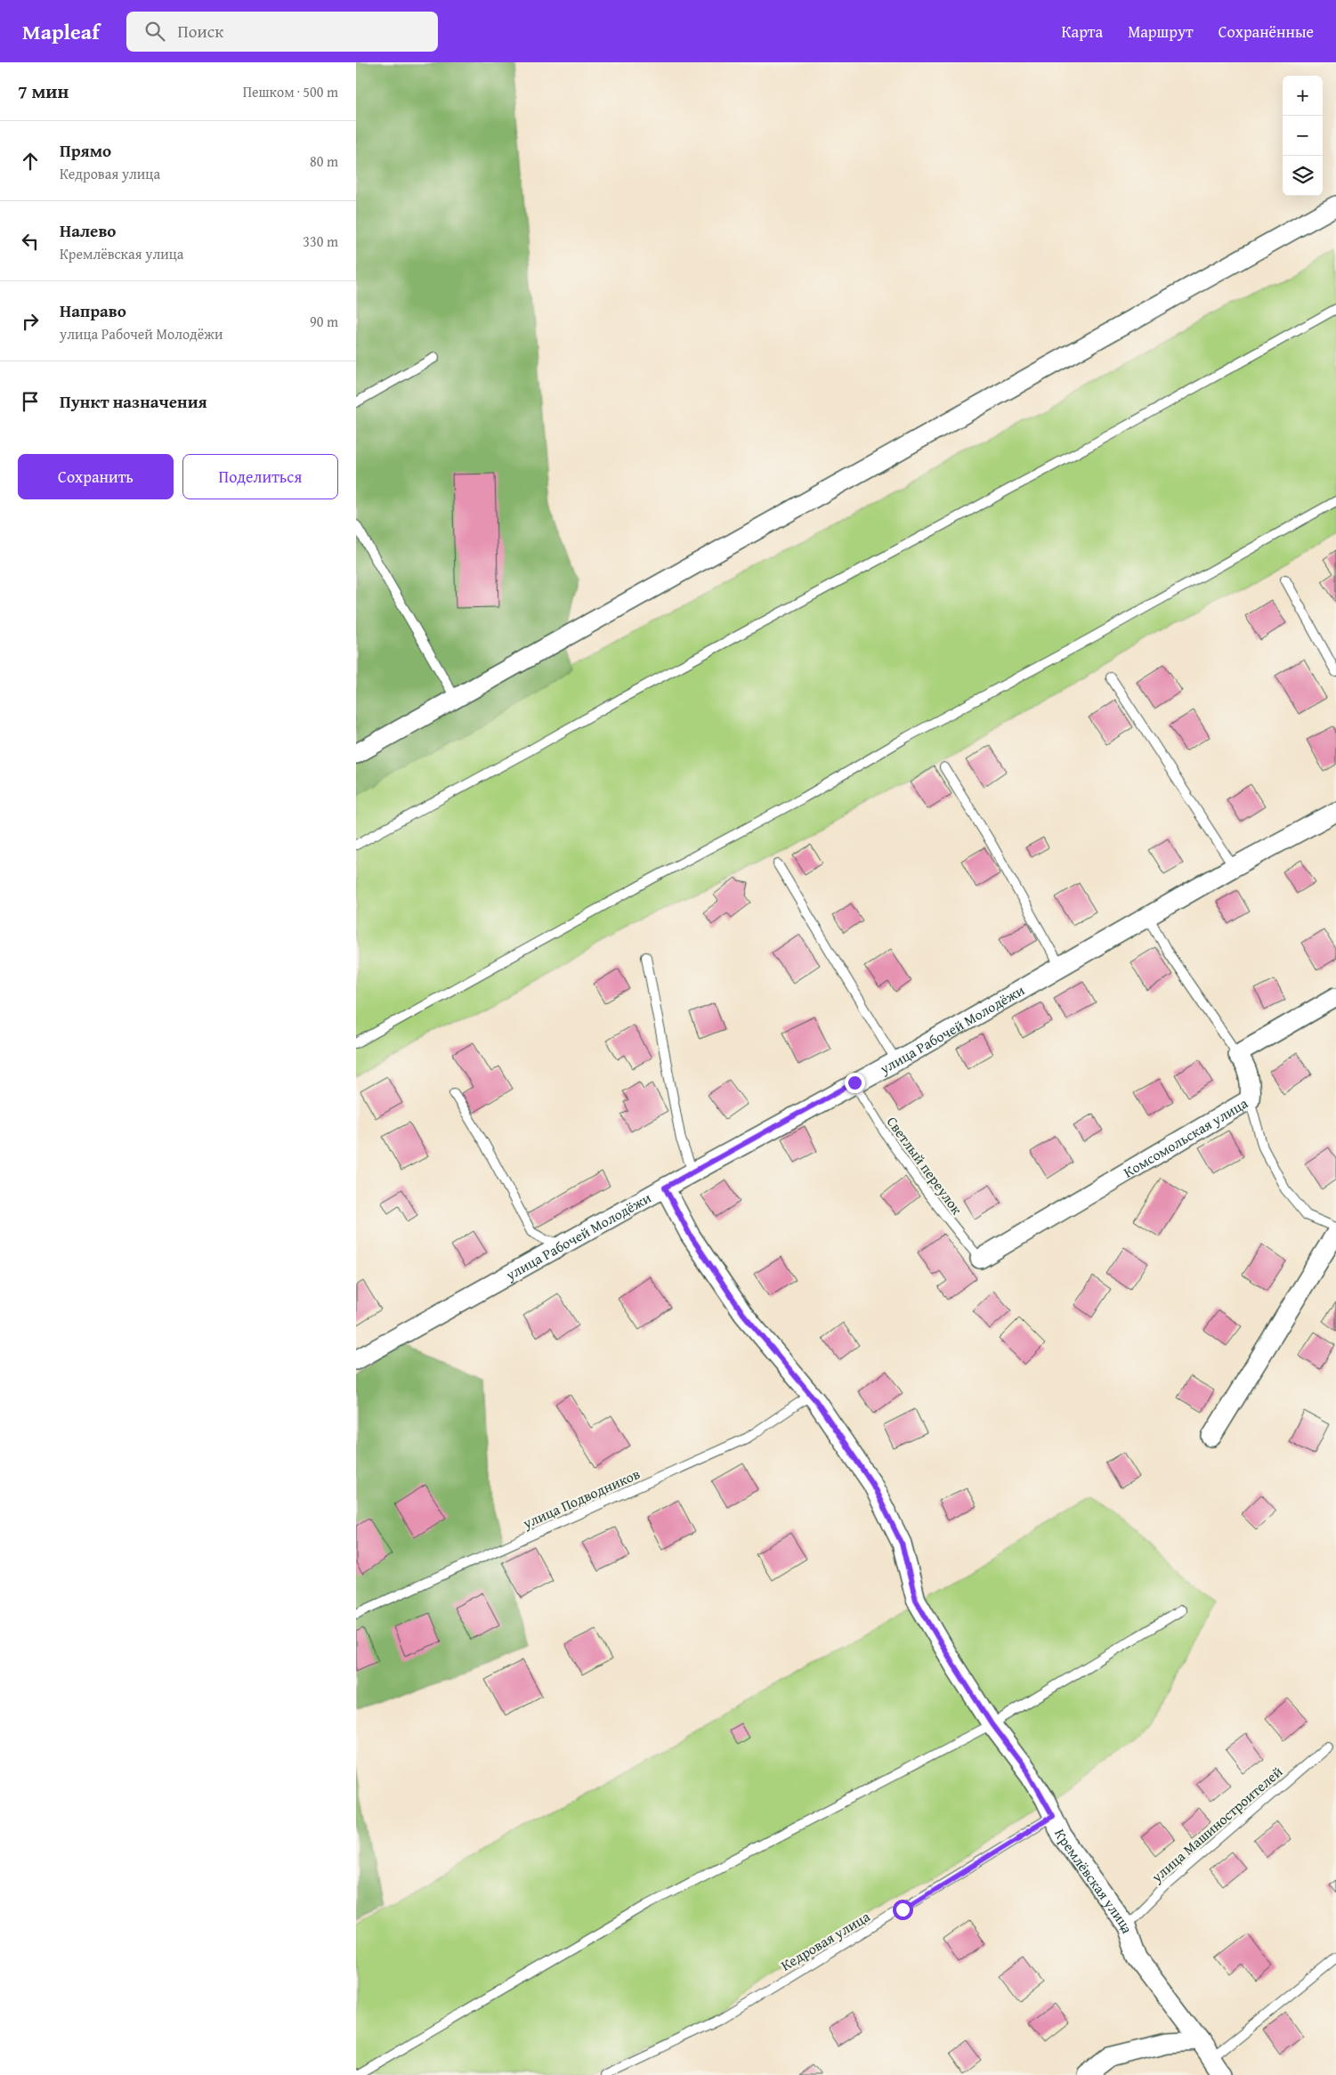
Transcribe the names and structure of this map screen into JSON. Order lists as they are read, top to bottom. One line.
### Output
{"streets":{"street":["улица Рабочей Молодёжи","Комсомольская улица","Кремлёвская улица"],"lane":["Светлый переулок","улица Подводников","улица Машиностроителей","Кедровая улица"]},"crossings":[["улица Рабочей Молодёжи","Светлый переулок"],["улица Рабочей Молодёжи","Кремлёвская улица"],["Комсомольская улица","Светлый переулок"],["улица Подводников","Кремлёвская улица"],["улица Машиностроителей","Кремлёвская улица"],["Кремлёвская улица","Кедровая улица"]],"page":{"header":"Mapleaf","search":"Поиск","nav":["Карта","Маршрут","Сохранённые"],"heading":["7 мин","Пешком · 500 m"],"map_buttons":["+","−"],"list":[["Прямо","Кедровая улица","80 m"],["Налево","Кремлёвская улица","330 m"],["Направо","улица Рабочей Молодёжи","90 m"],"Пункт назначения"],"buttons":["Сохранить","Поделиться"]}}
